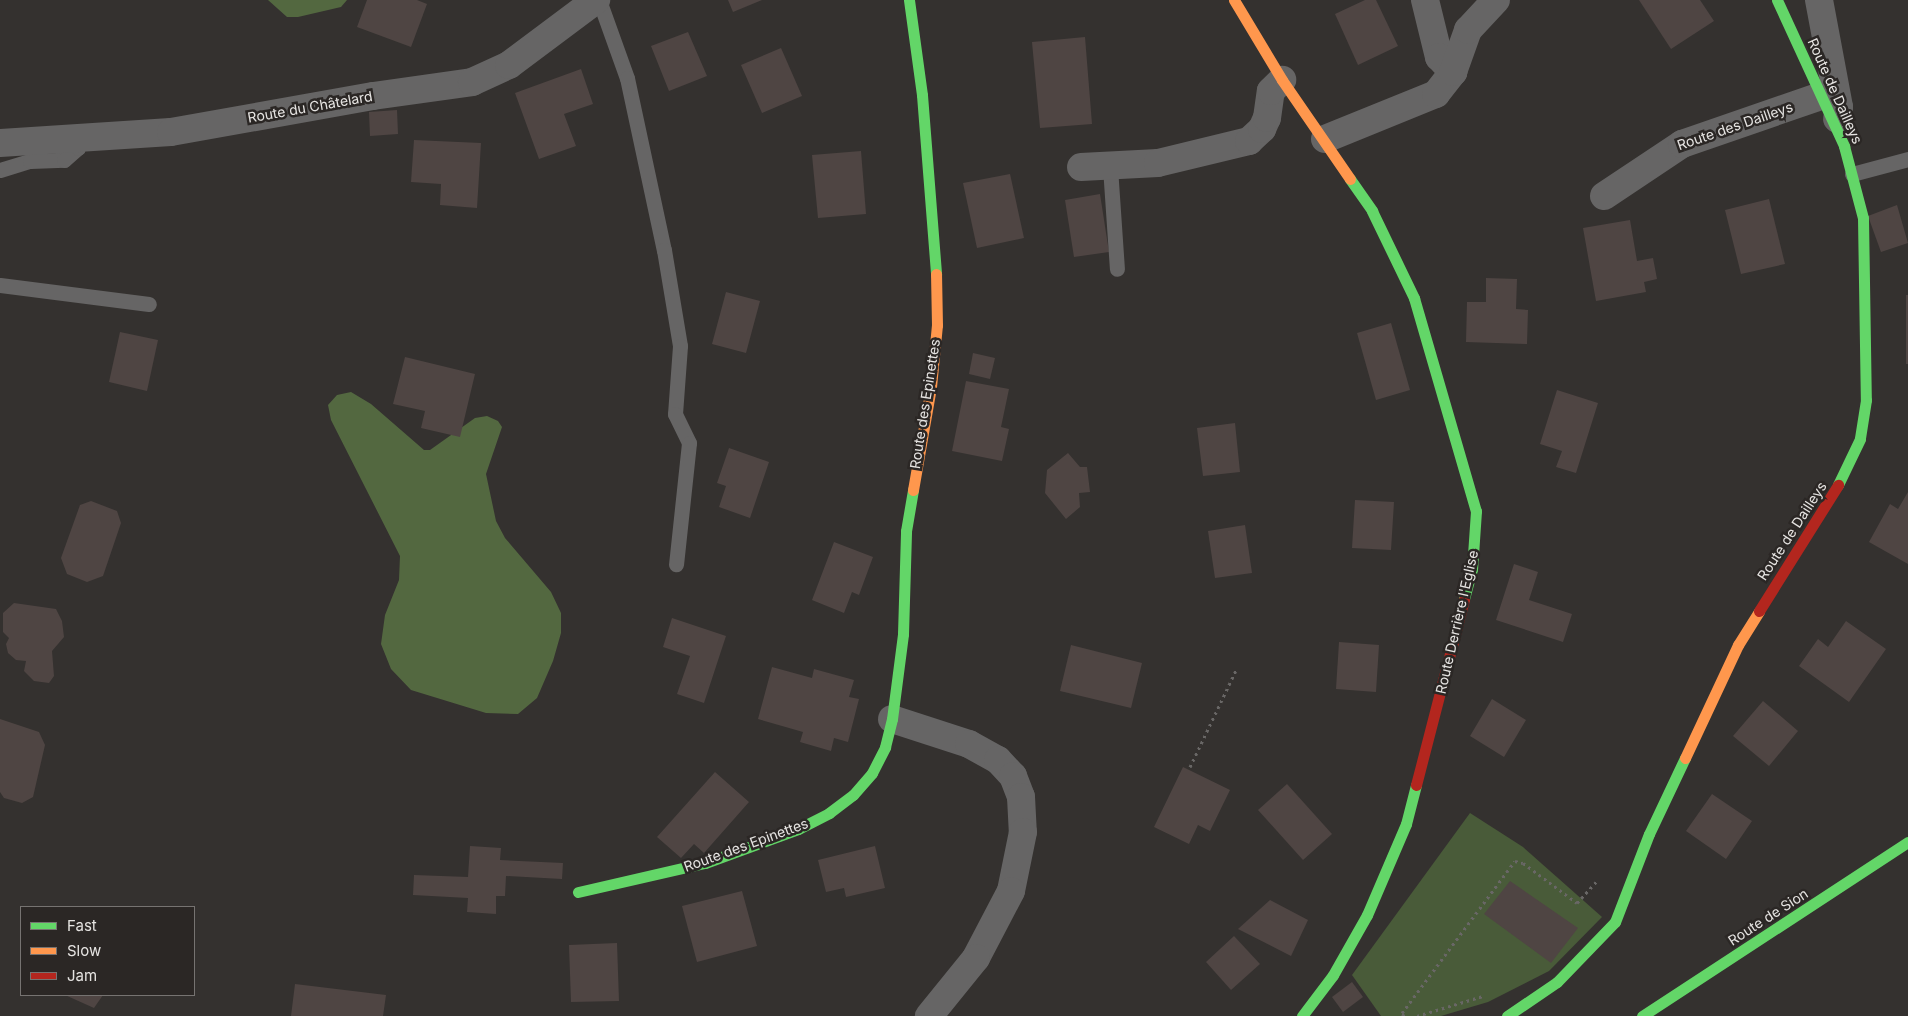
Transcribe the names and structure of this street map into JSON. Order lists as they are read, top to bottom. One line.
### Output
{"streets":{"street":["Route de Dailleys","Route du Châtelard","Route des Dailleys","Route des Epinettes","Route Derrière l'Eglise","Route de Sion"]},"crossings":[["Route de Dailleys","Route des Dailleys"]],"legend":["Fast","Slow","Jam"]}
